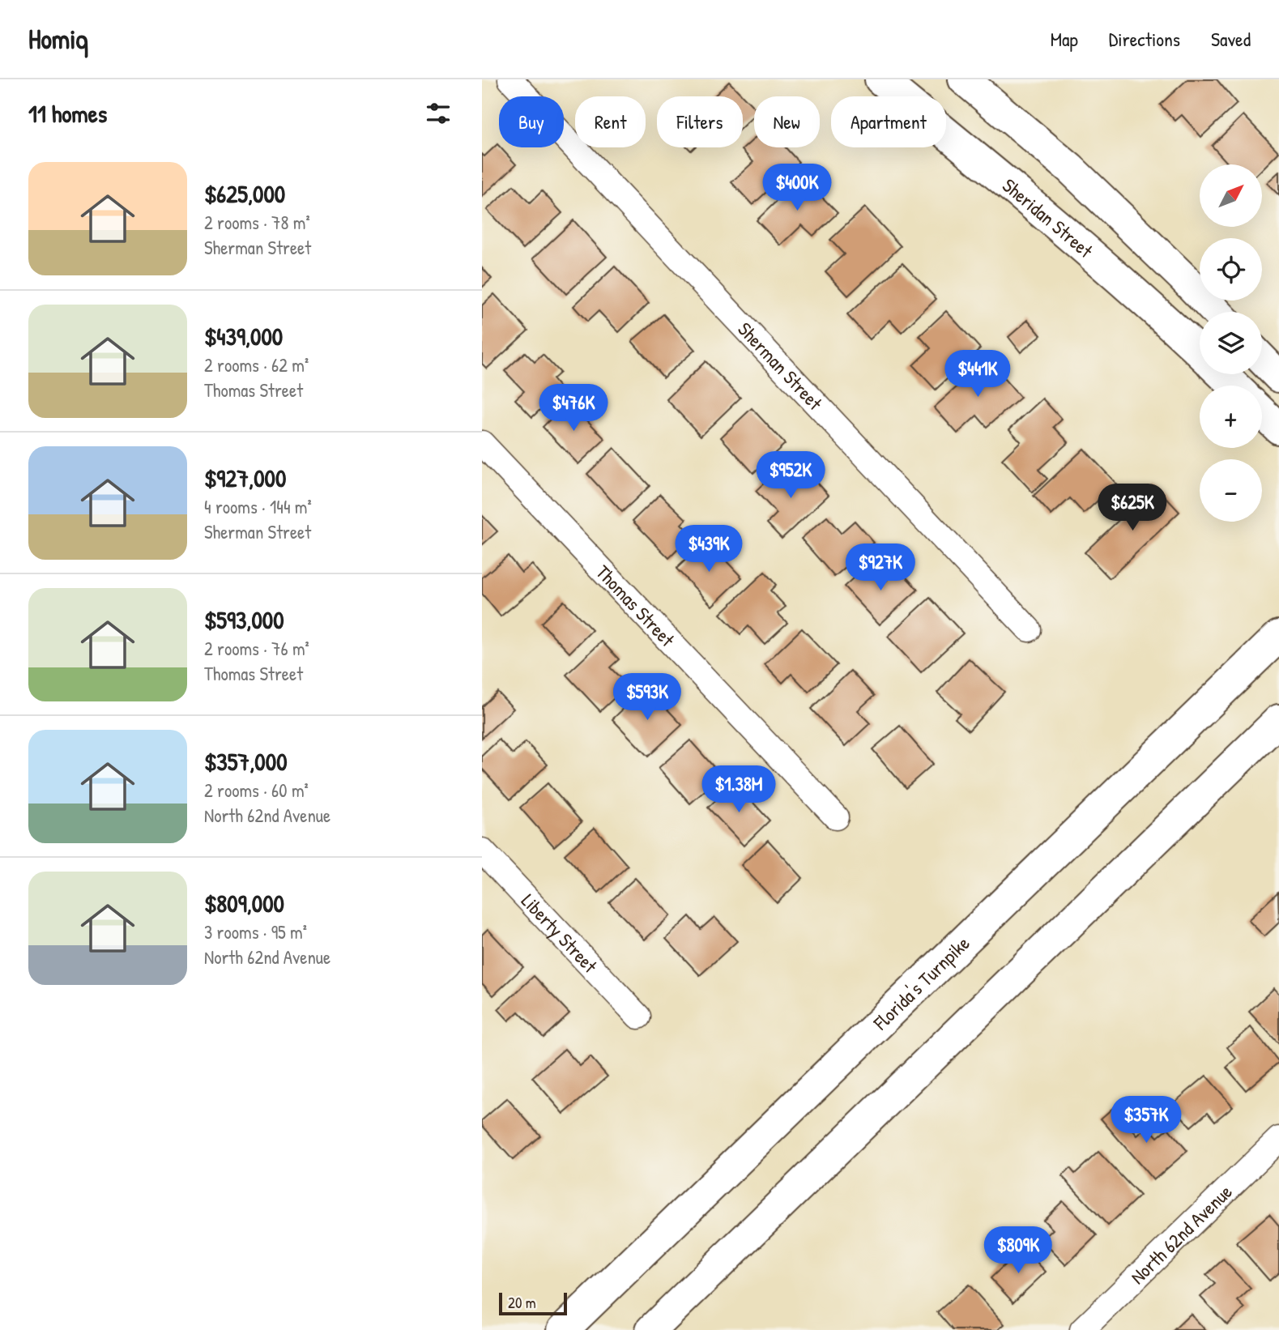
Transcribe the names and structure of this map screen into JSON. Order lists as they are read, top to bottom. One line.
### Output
{"streets":{"main road":["Sheridan Street","Florida's Turnpike"],"street":["Sherman Street","Thomas Street","Liberty Street","North 62nd Avenue"]},"scale_bar":"20 m","north":"top right","page":{"header":"Homiq","nav":["Map","Directions","Saved"],"heading":"11 homes","chip":["Buy","Rent","Filters","New","Apartment"],"list":[{"name":"$625,000","note":"2 rooms · 78 m² · Sherman Street"},{"name":"$439,000","note":"2 rooms · 62 m² · Thomas Street"},{"name":"$927,000","note":"4 rooms · 144 m² · Sherman Street"},{"name":"$593,000","note":"2 rooms · 76 m² · Thomas Street"},{"name":"$357,000","note":"2 rooms · 60 m² · North 62nd Avenue"},{"name":"$809,000","note":"3 rooms · 95 m² · North 62nd Avenue"}],"price":["$400K","$441K","$476K","$952K","$625K","$439K","$927K","$593K","$1.38M","$357K","$809K"],"map_buttons":["+","−"],"scale":"20 m"}}
